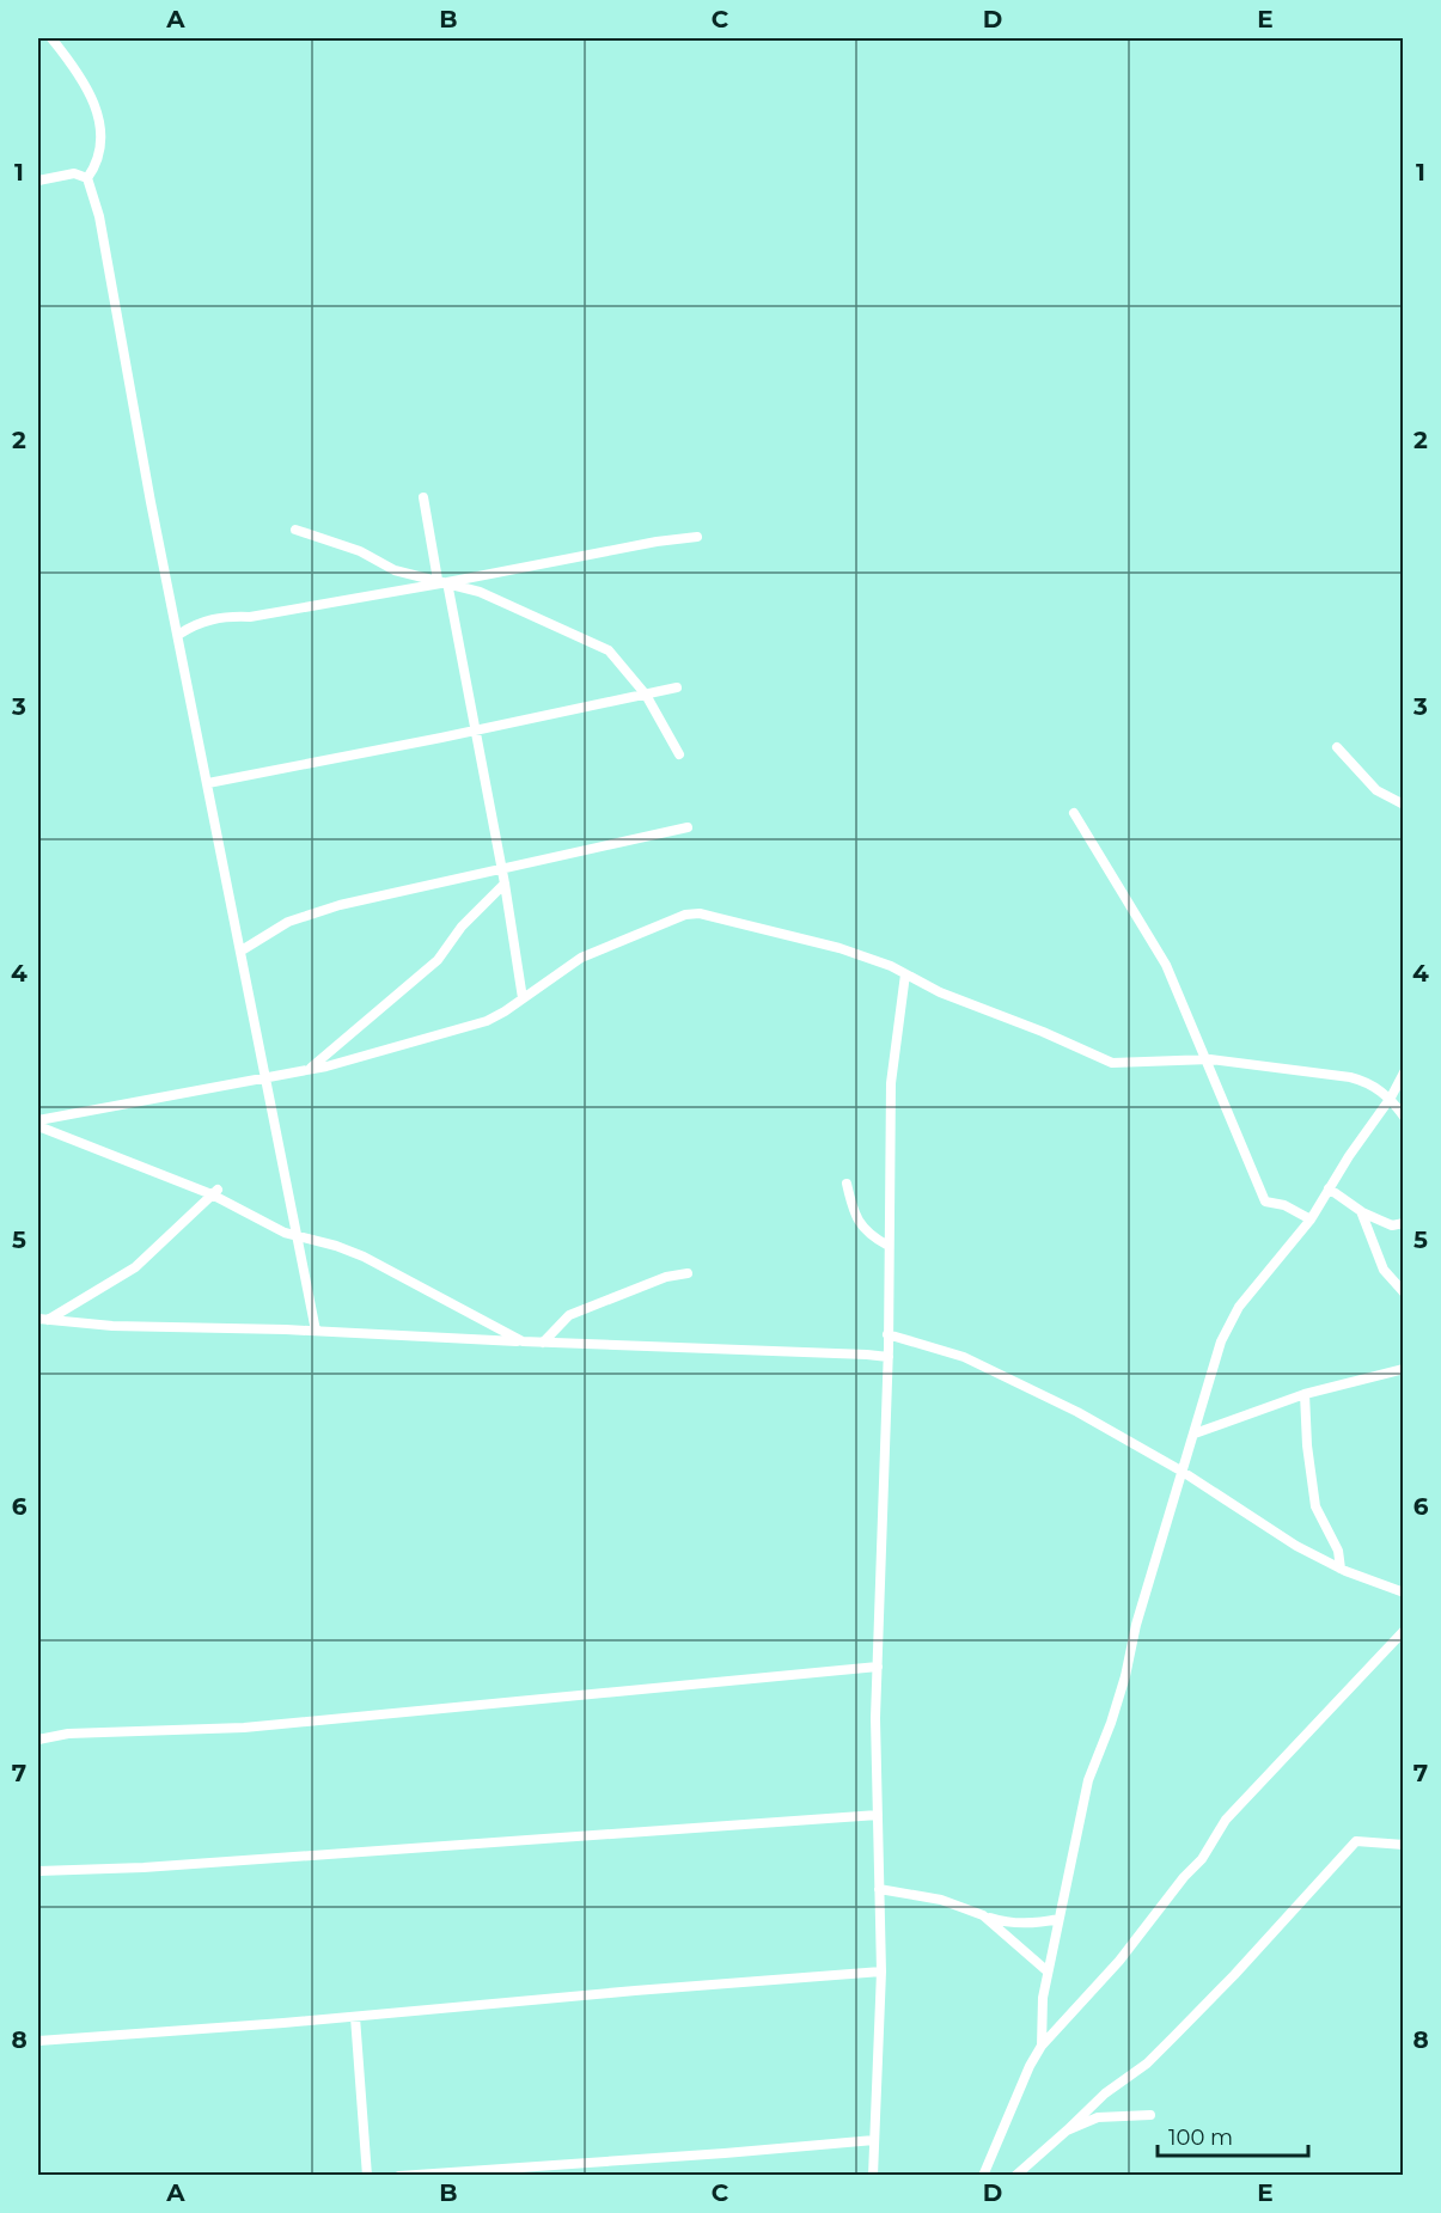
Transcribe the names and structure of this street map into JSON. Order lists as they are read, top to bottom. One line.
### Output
{"scale_bar":"100 m","grid":{"columns":["A","B","C","D","E"],"rows":["1","2","3","4","5","6","7","8"]}}
